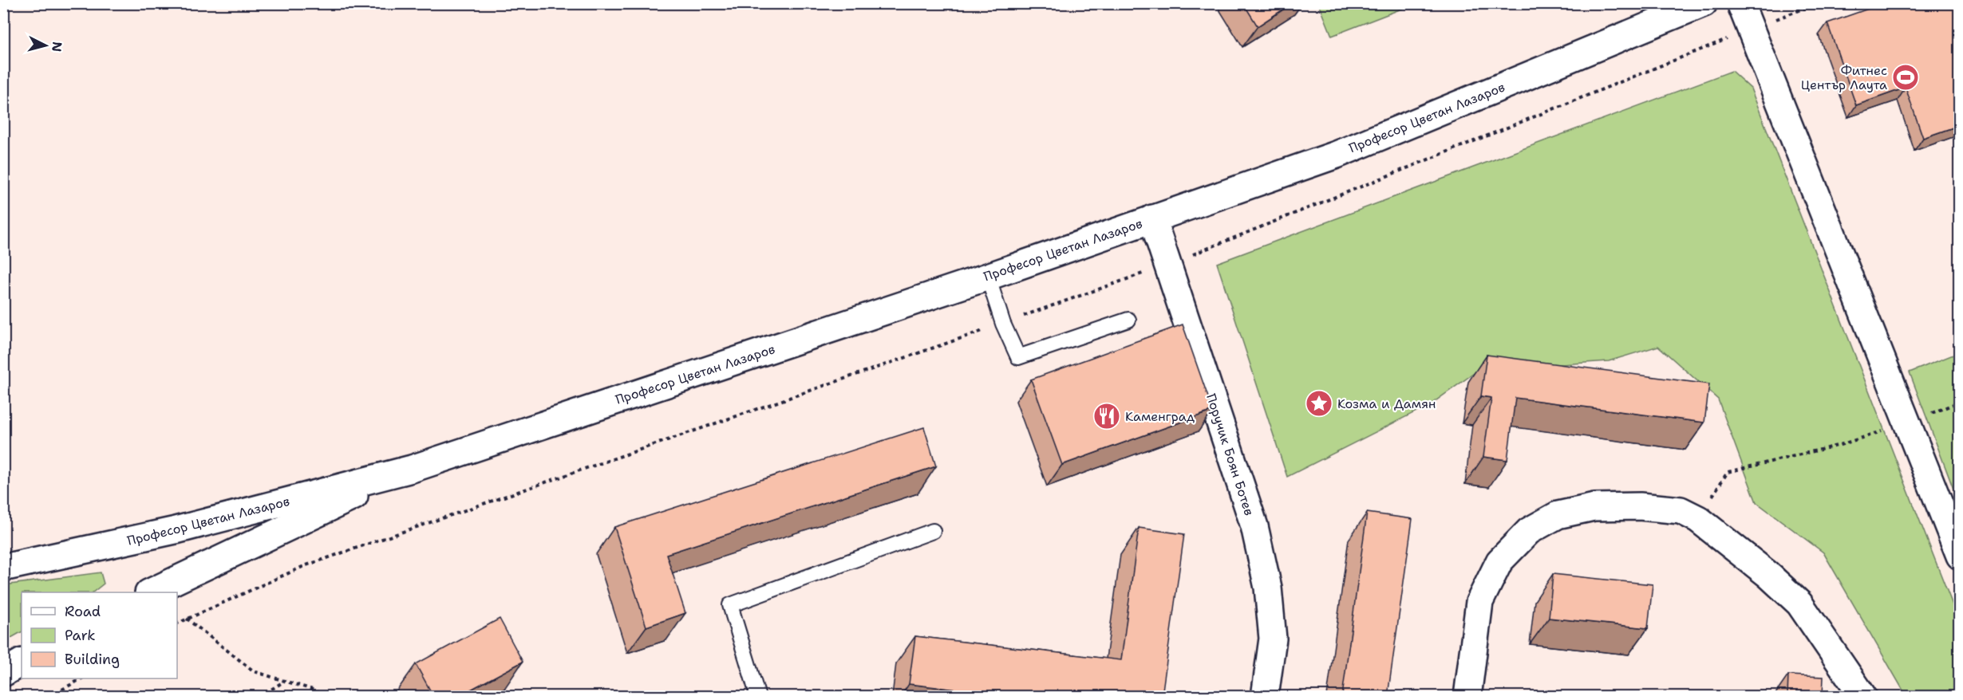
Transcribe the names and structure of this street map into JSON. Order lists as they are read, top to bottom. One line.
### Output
{"streets":{"street":["Професор Цветан Лазаров","Поручик Боян Ботев"]},"crossings":[["Професор Цветан Лазаров","Поручик Боян Ботев"]],"places":{"sports":["Фитнес Център Лаута"],"place":["Козма и Дамян"],"restaurant":["Каменград"]},"legend":["Road","Park","Building"],"north":"right"}
